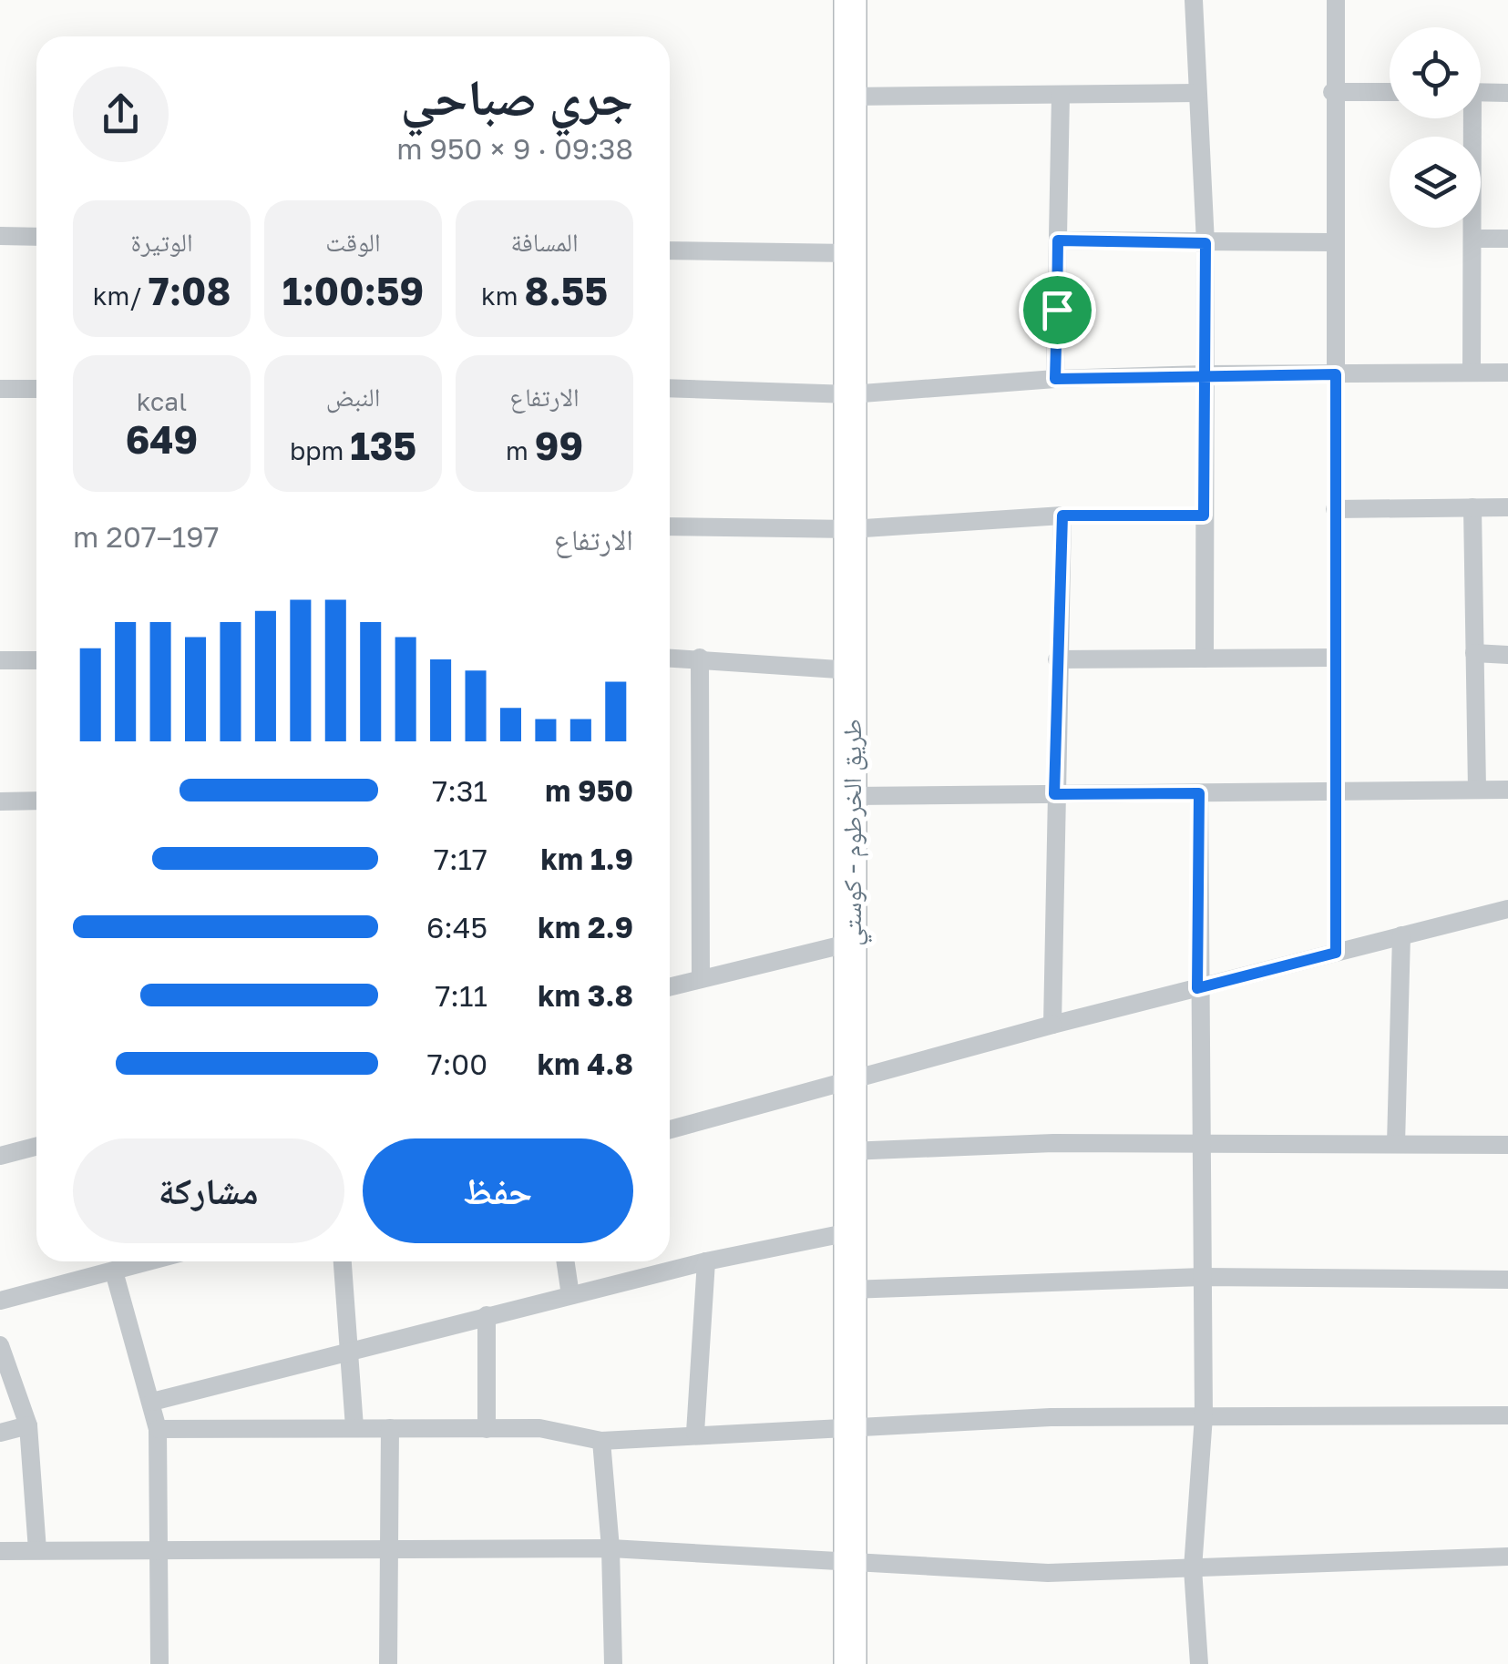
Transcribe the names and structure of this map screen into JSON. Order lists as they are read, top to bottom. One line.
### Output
{"streets":{"highway":["طريق الخرطوم - كوستي"]},"page":{"heading":["جري صباحي","09:38 · 9 × 950 m"],"stats":[["المسافة","8.55 km"],["الوقت","1:00:59"],["الوتيرة","7:08 /km"],["الارتفاع","99 m"],["النبض","135 bpm"],["kcal","649"]],"chart":["الارتفاع","197–207 m"],"list":[{"name":"950 m","note":"7:31"},{"name":"1.9 km","note":"7:17"},{"name":"2.9 km","note":"6:45"},{"name":"3.8 km","note":"7:11"},{"name":"4.8 km","note":"7:00"}],"buttons":["حفظ","مشاركة"]}}
